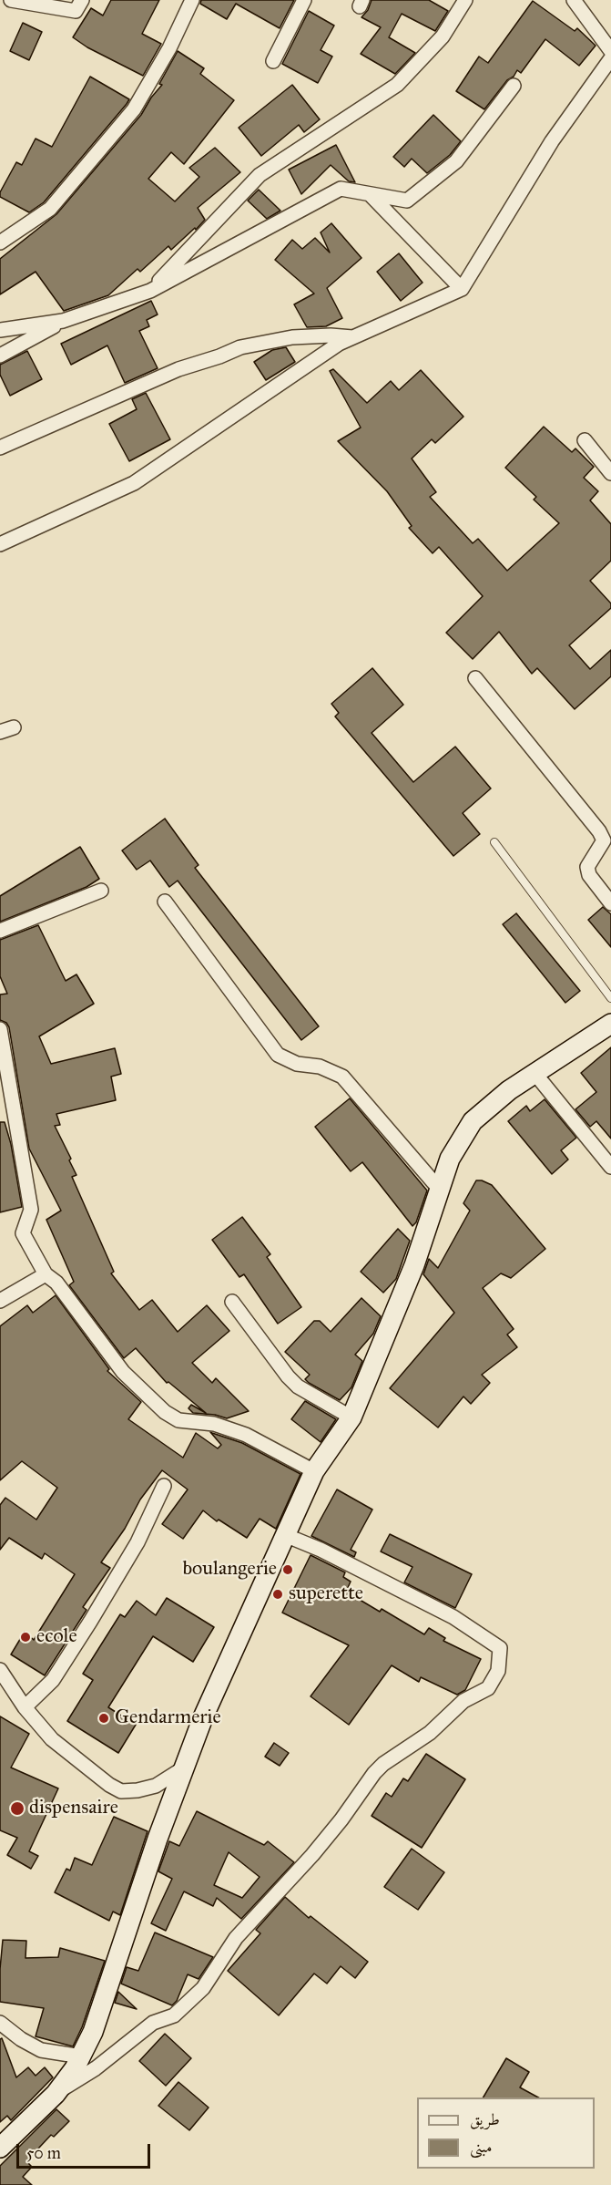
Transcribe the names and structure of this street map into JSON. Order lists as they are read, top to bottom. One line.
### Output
{"places":["boulangerie","superette","ecole","Gendarmerie","dispensaire"],"legend":["طريق","مبنى"],"scale_bar":"50 m"}
